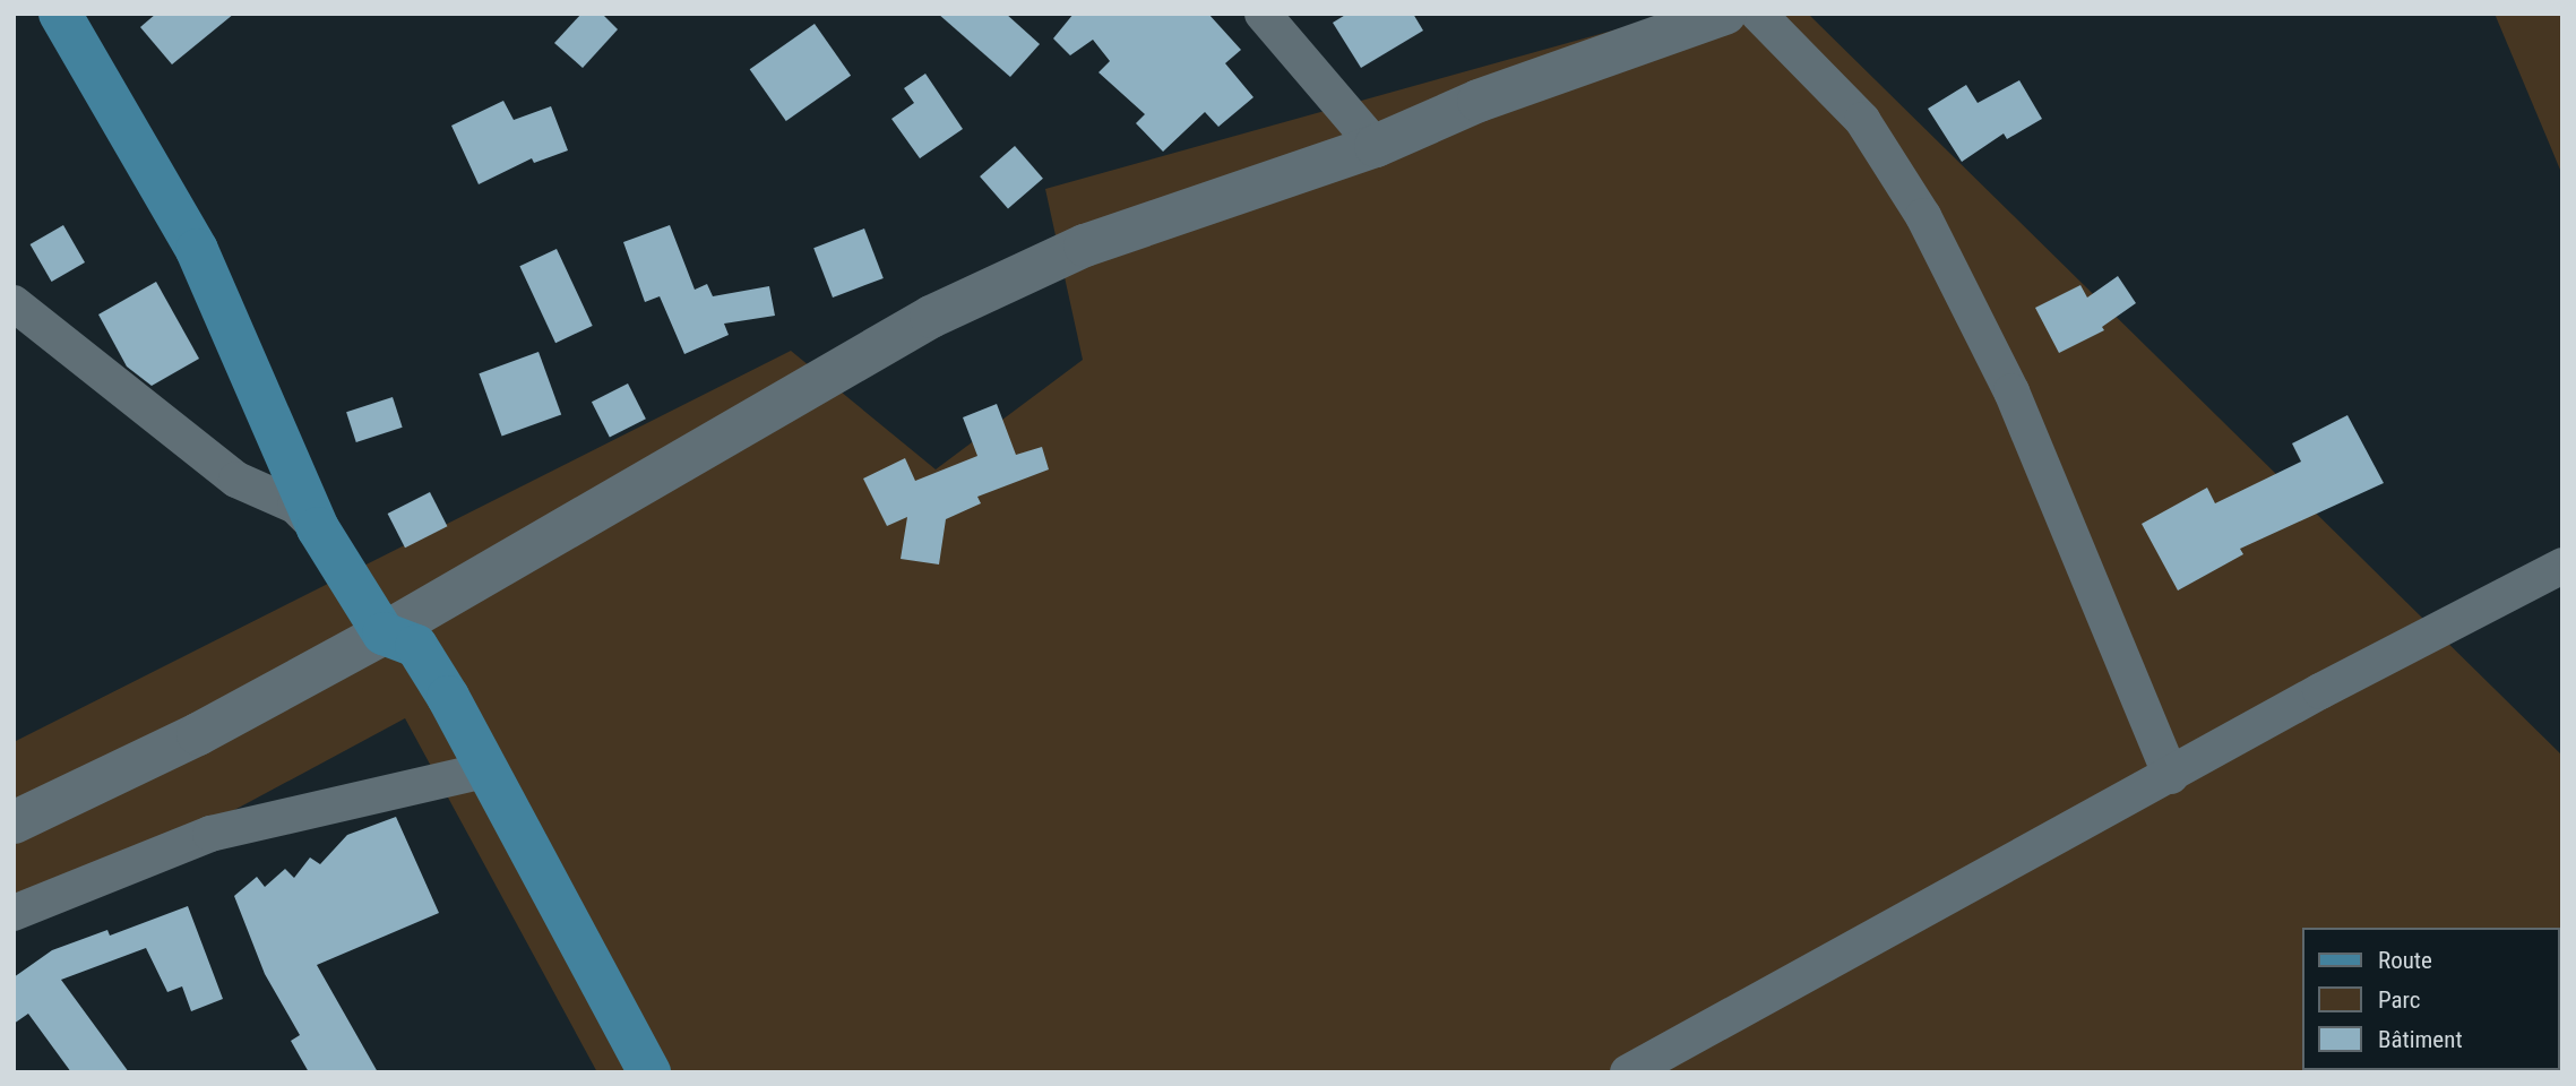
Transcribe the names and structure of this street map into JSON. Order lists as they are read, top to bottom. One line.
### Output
{"legend":["Route","Parc","Bâtiment"]}
